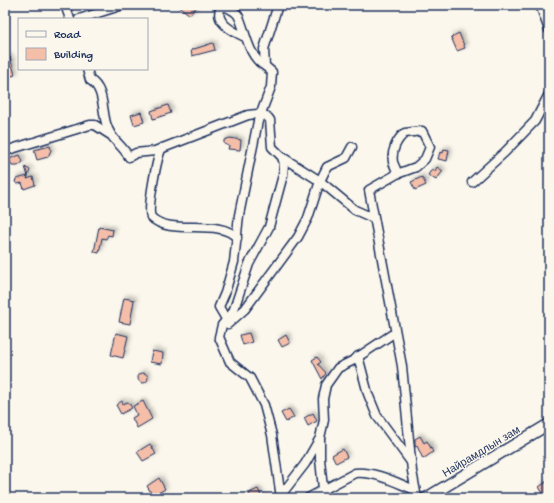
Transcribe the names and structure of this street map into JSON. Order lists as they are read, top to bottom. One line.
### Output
{"streets":{"main road":["Найрамдлын зам"]},"legend":["Road","Building"]}
